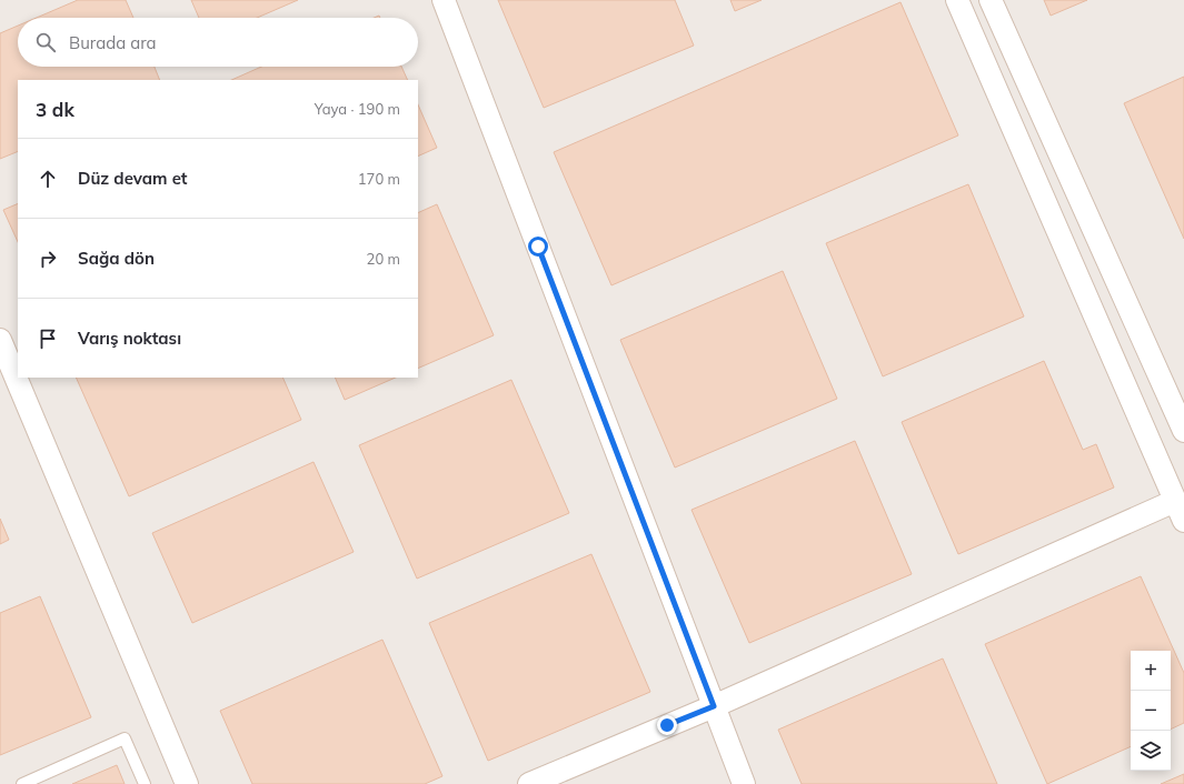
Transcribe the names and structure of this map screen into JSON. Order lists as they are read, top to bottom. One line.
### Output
{"page":{"search":"Burada ara","heading":["3 dk","Yaya · 190 m"],"list":[["Düz devam et","170 m"],["Sağa dön","20 m"],"Varış noktası"],"map_buttons":["+","−"]}}
